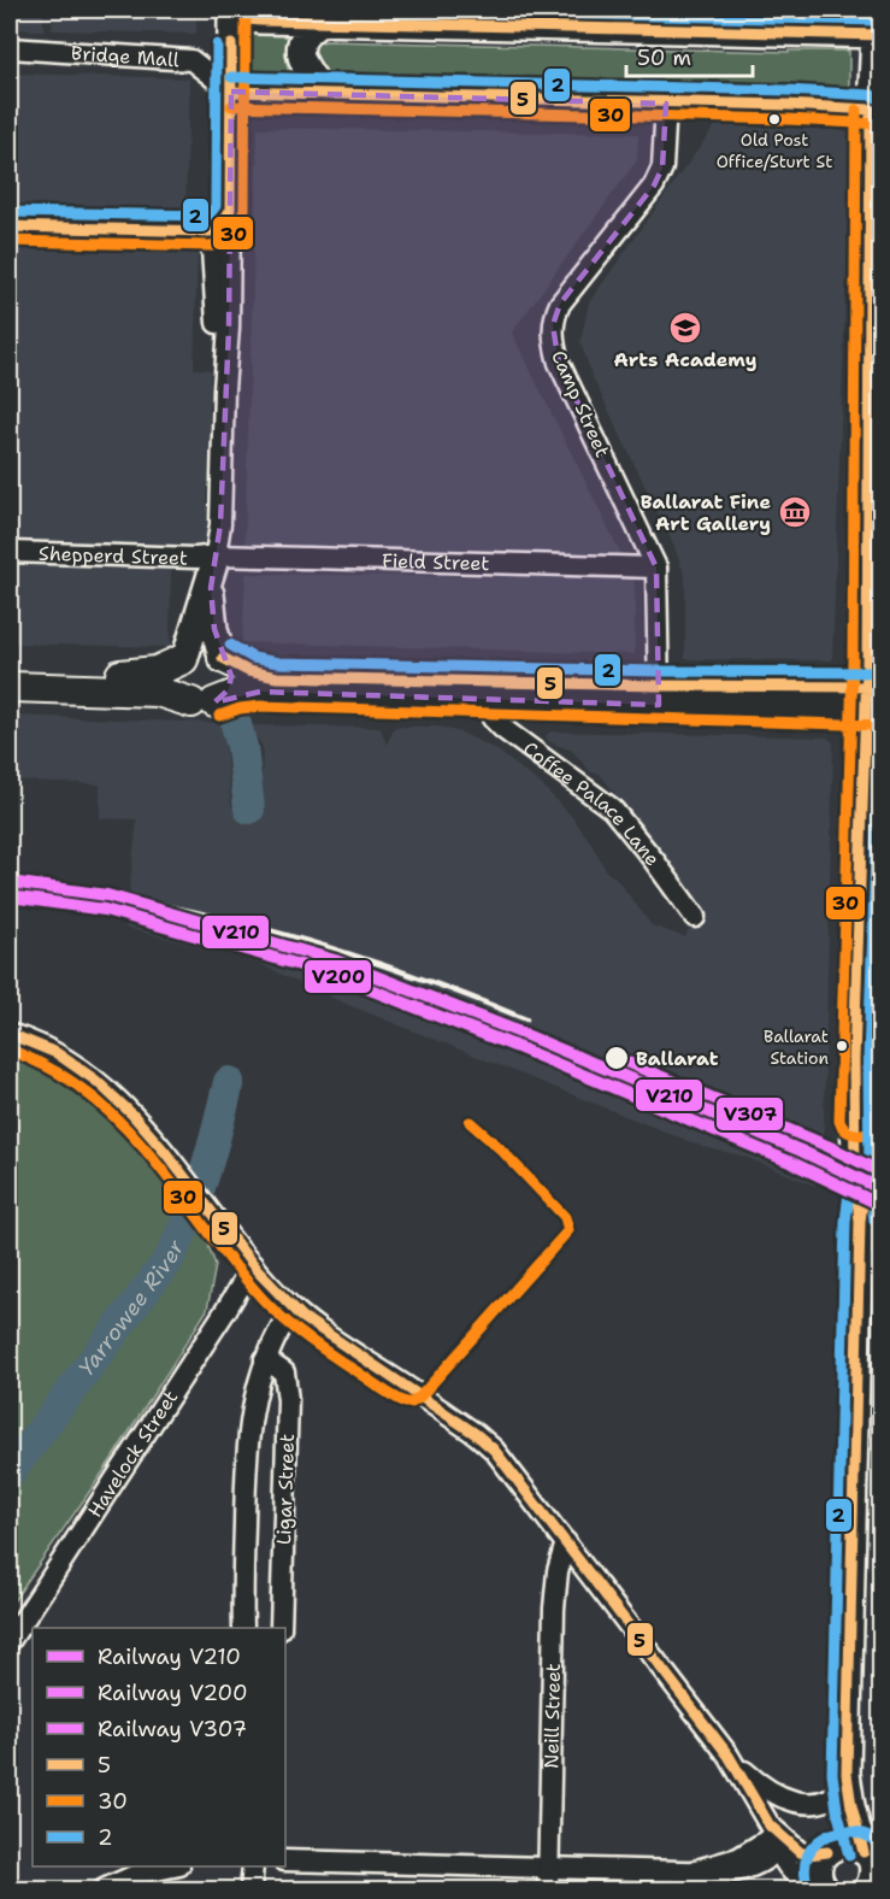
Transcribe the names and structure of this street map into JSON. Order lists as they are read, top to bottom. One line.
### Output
{"streets":{"street":["Bridge Mall","Camp Street","Shepperd Street","Field Street","Coffee Palace Lane","Havelock Street","Ligar Street","Neill Street"]},"crossings":[["Camp Street","Field Street"],["Shepperd Street","Field Street"]],"water":["Yarrowee River"],"places":{"other":["Old Post Office/Sturt St","Ballarat Station","Ballarat"],"school or university":["Arts Academy"],"museum":["Ballarat Fine Art Gallery"]},"lines":["transit line 5","transit line 30","transit line 2","rail line V210","rail line V200","rail line V307"],"legend":["Railway V210","Railway V200","Railway V307","5","30","2"],"scale_bar":"50 m"}
